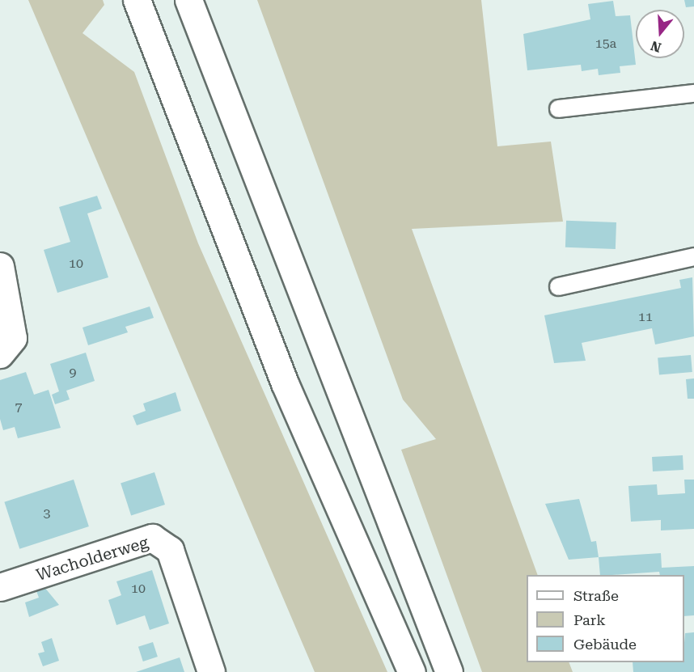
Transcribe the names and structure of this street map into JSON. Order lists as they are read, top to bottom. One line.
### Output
{"streets":{"main road":["Wacholderweg"]},"house_numbers":["15a","10","11","9","7","3","10"],"legend":["Straße","Park","Gebäude"],"north":"bottom"}
